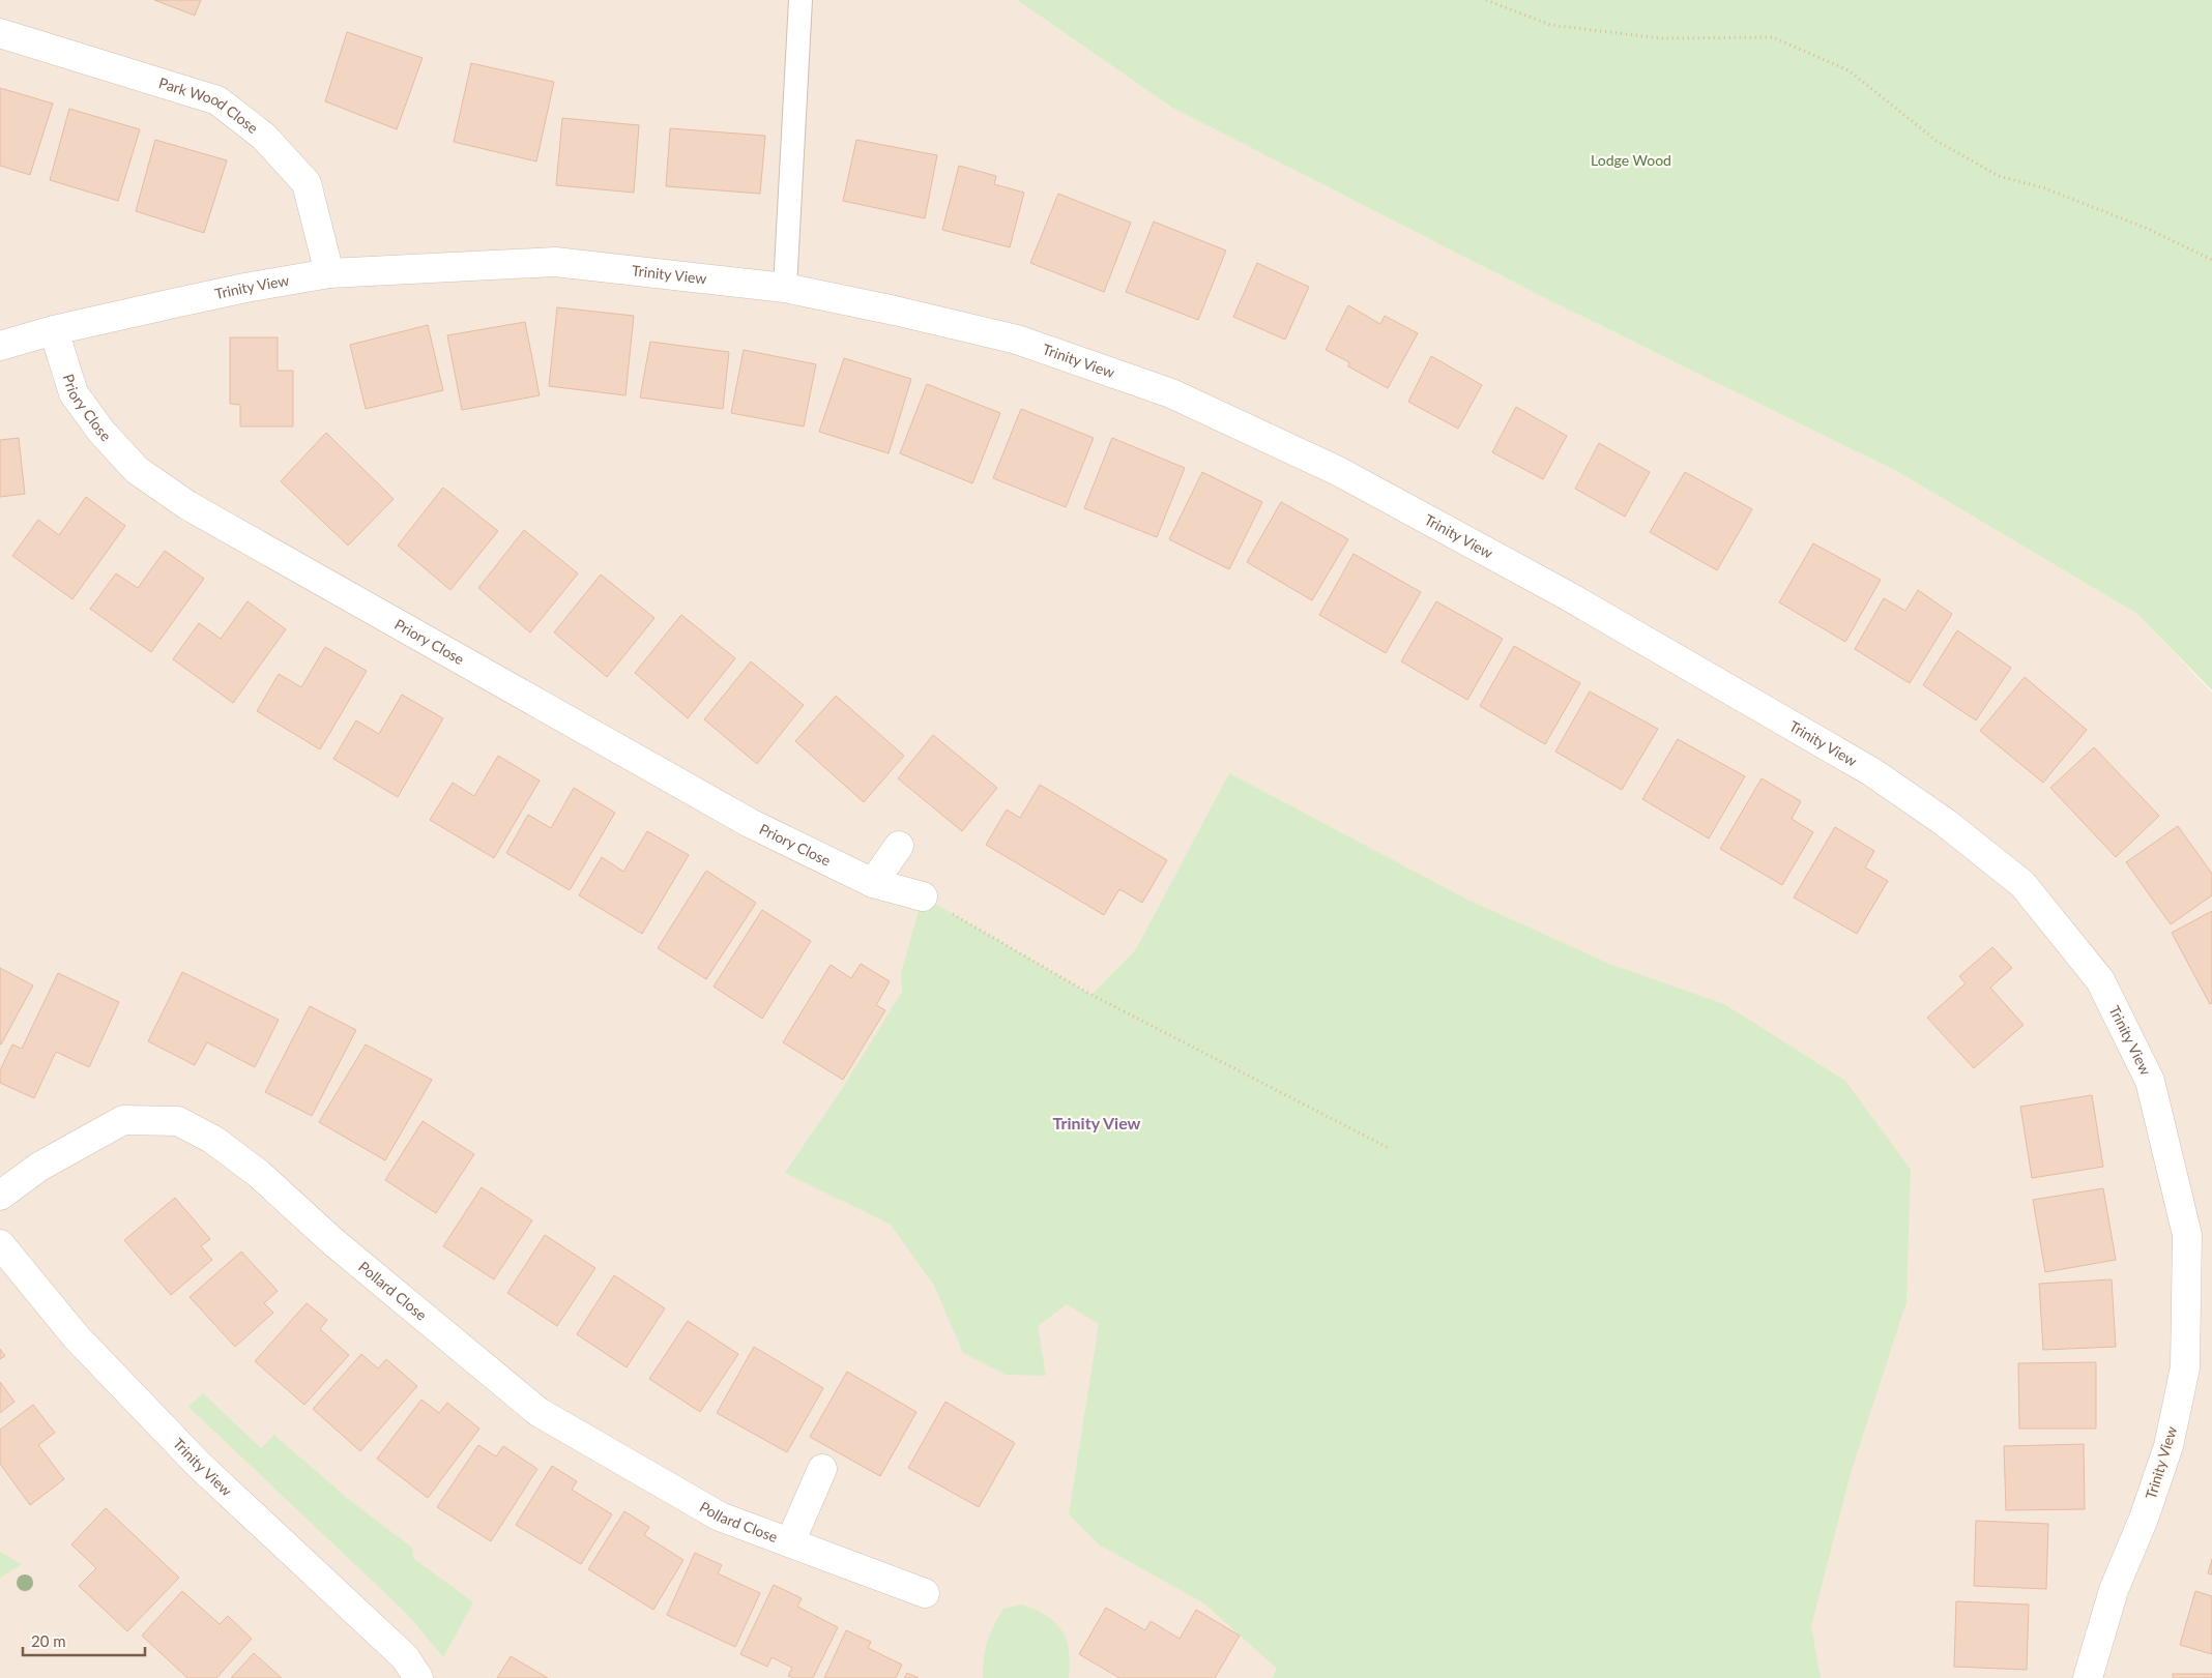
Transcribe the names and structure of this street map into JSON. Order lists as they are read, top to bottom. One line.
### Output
{"streets":{"street":["Park Wood Close","Trinity View","Priory Close","Pollard Close"]},"crossings":[["Park Wood Close","Trinity View"],["Trinity View","Priory Close"]],"districts":["Trinity View"],"parks":["Lodge Wood"],"scale_bar":"20 m"}
